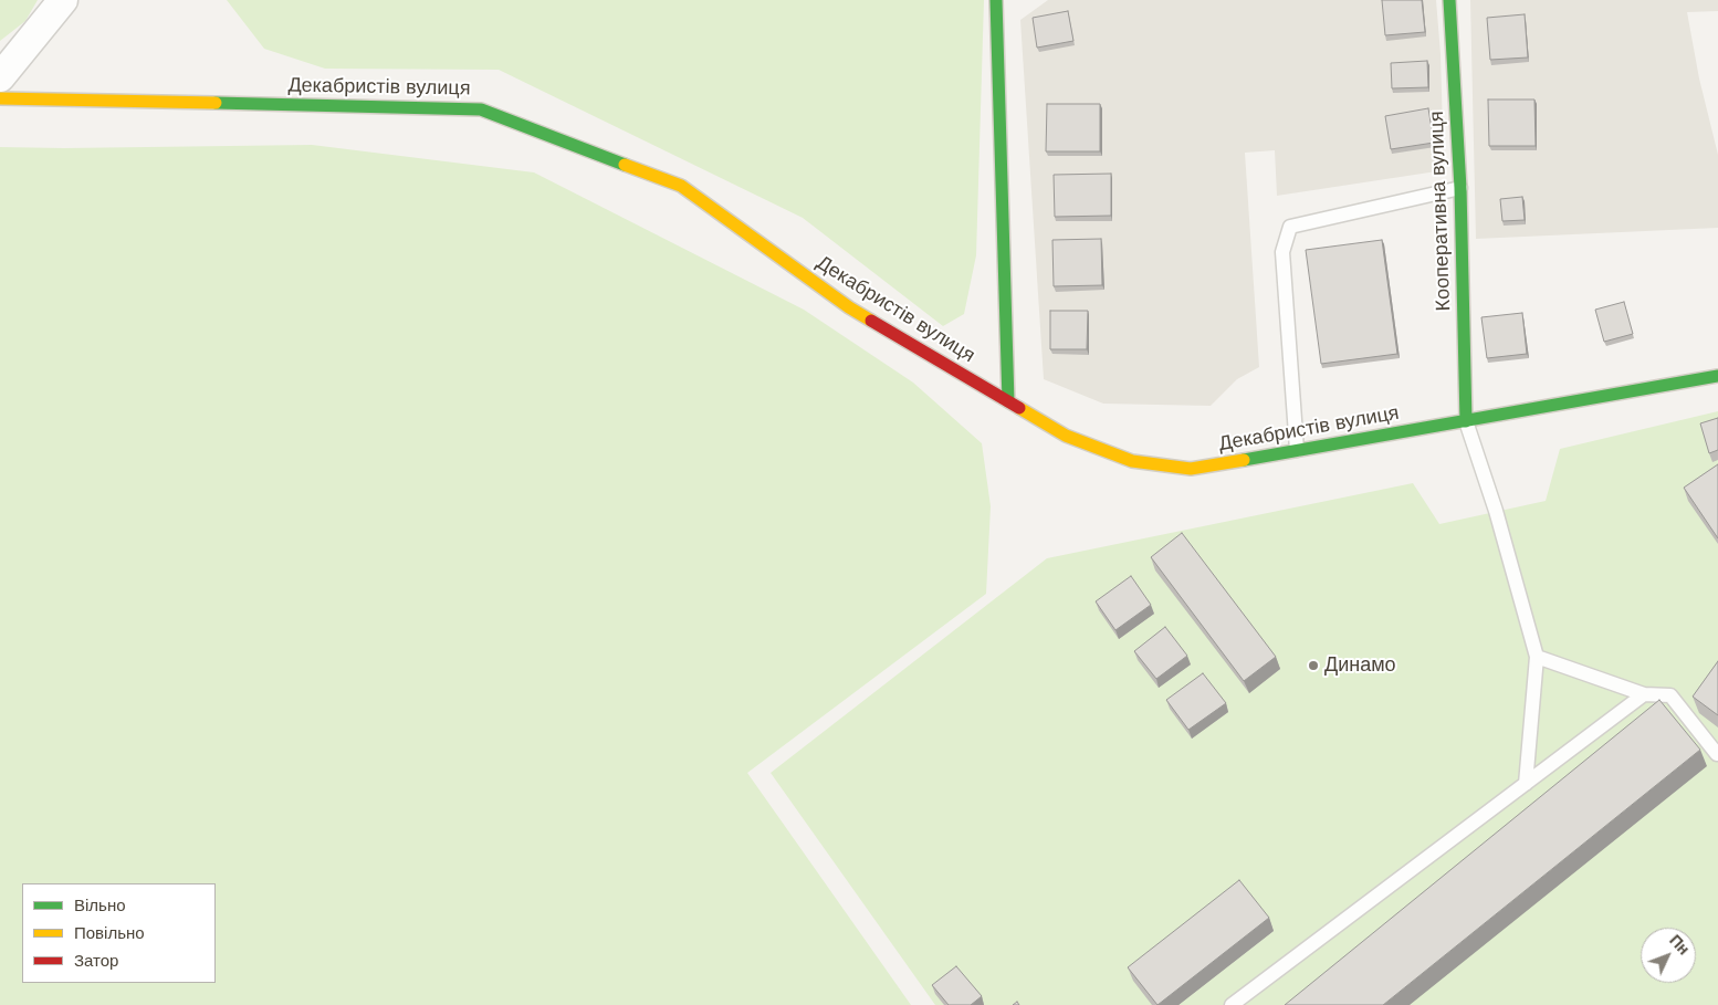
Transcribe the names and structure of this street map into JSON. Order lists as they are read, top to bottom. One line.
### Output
{"streets":{"street":["Декабристів вулиця","Кооперативна вулиця"]},"crossings":[["Декабристів вулиця","Кооперативна вулиця"]],"places":["Динамо"],"legend":["Вільно","Повільно","Затор"],"north":"top right"}
